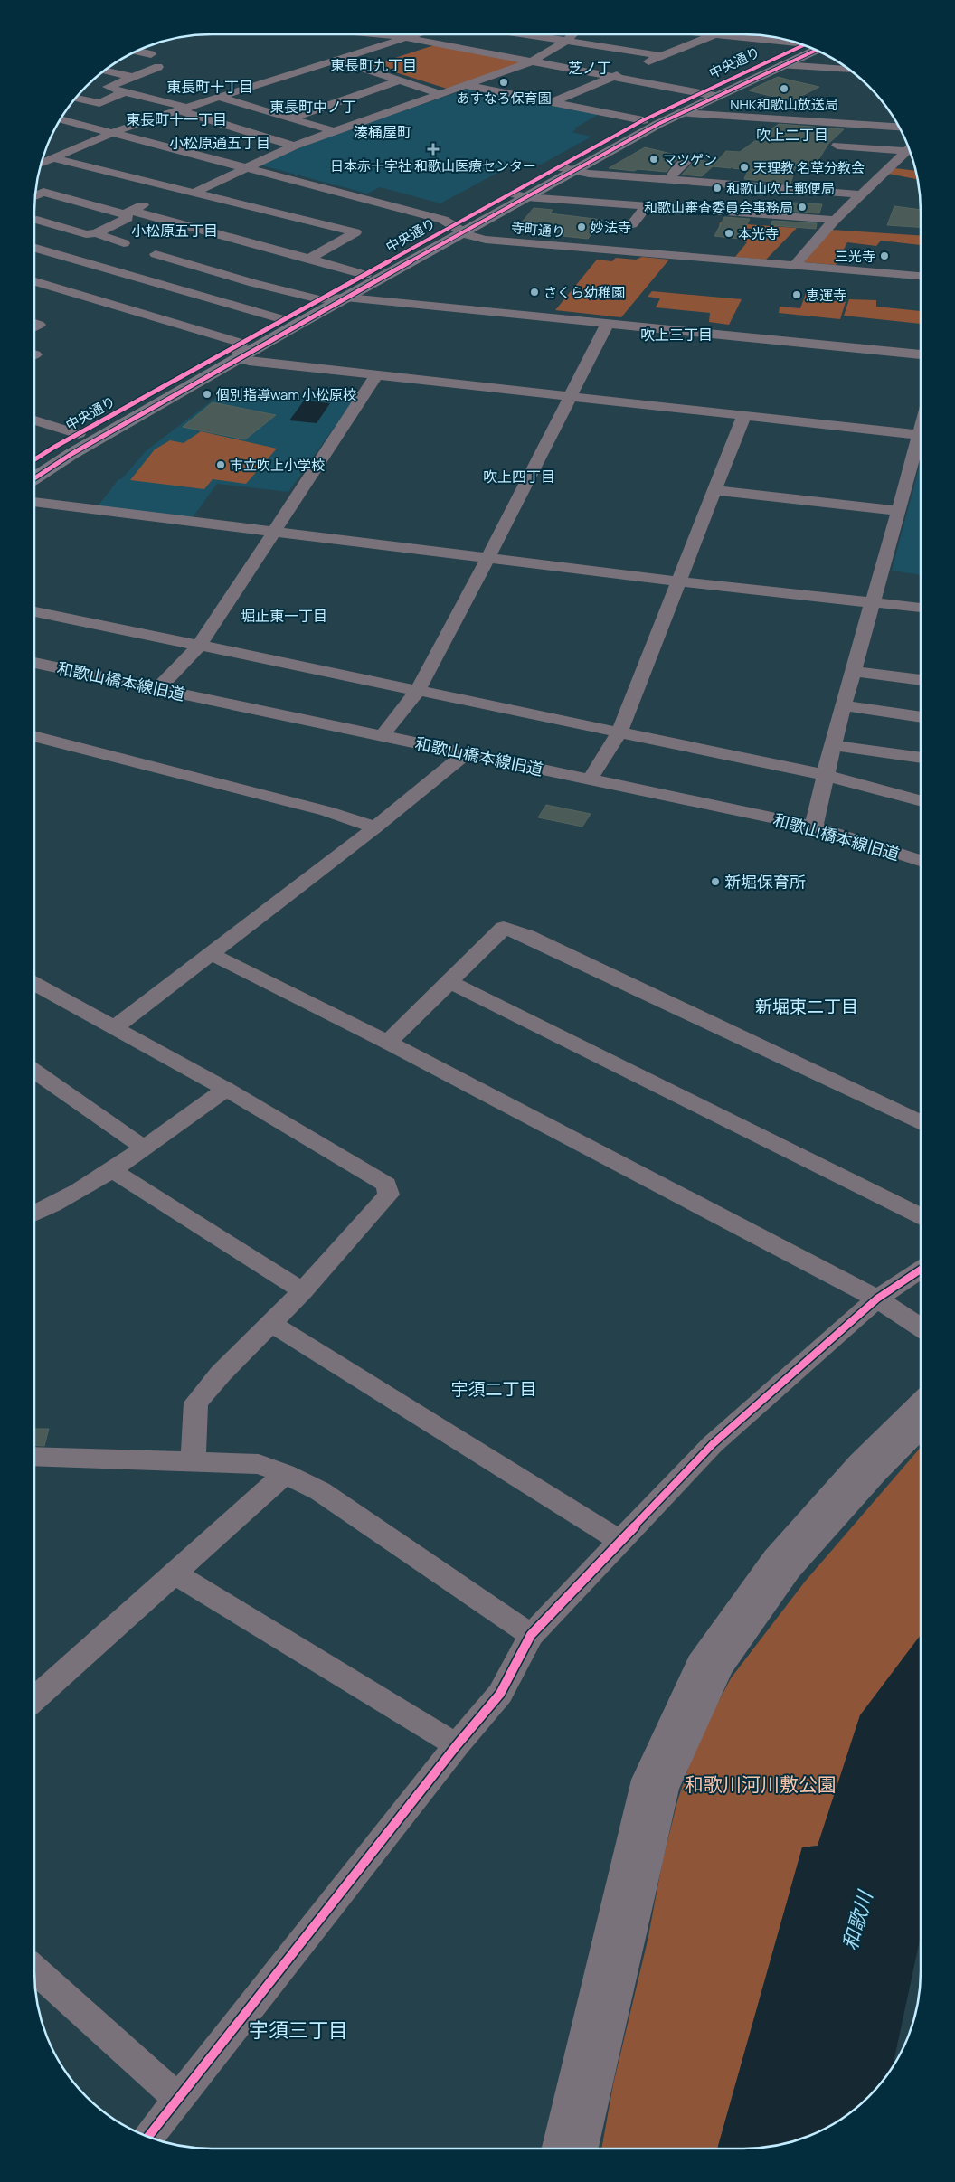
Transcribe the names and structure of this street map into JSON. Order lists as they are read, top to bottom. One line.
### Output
{"streets":{"highway":["中央通り"],"street":["寺町通り","和歌山橋本線旧道"]},"crossings":[["中央通り","寺町通り"]],"districts":["東長町九丁目","芝ノ丁","東長町十丁目","東長町中ノ丁","東長町十一丁目","湊桶屋町","吹上二丁目","小松原通五丁目","小松原五丁目","吹上三丁目","吹上四丁目","堀止東一丁目","新堀東二丁目","宇須二丁目","宇須三丁目"],"water":["和歌川"],"parks":["和歌川河川敷公園"],"places":{"other":["あすなろ保育園","NHK和歌山放送局","マツゲン","天理教 名草分教会","和歌山吹上郵便局","和歌山審査委員会事務局","妙法寺","本光寺","三光寺","さくら幼稚園","恵運寺","個別指導wam 小松原校","市立吹上小学校","新堀保育所"],"health":["日本赤十字社 和歌山医療センター"]}}
